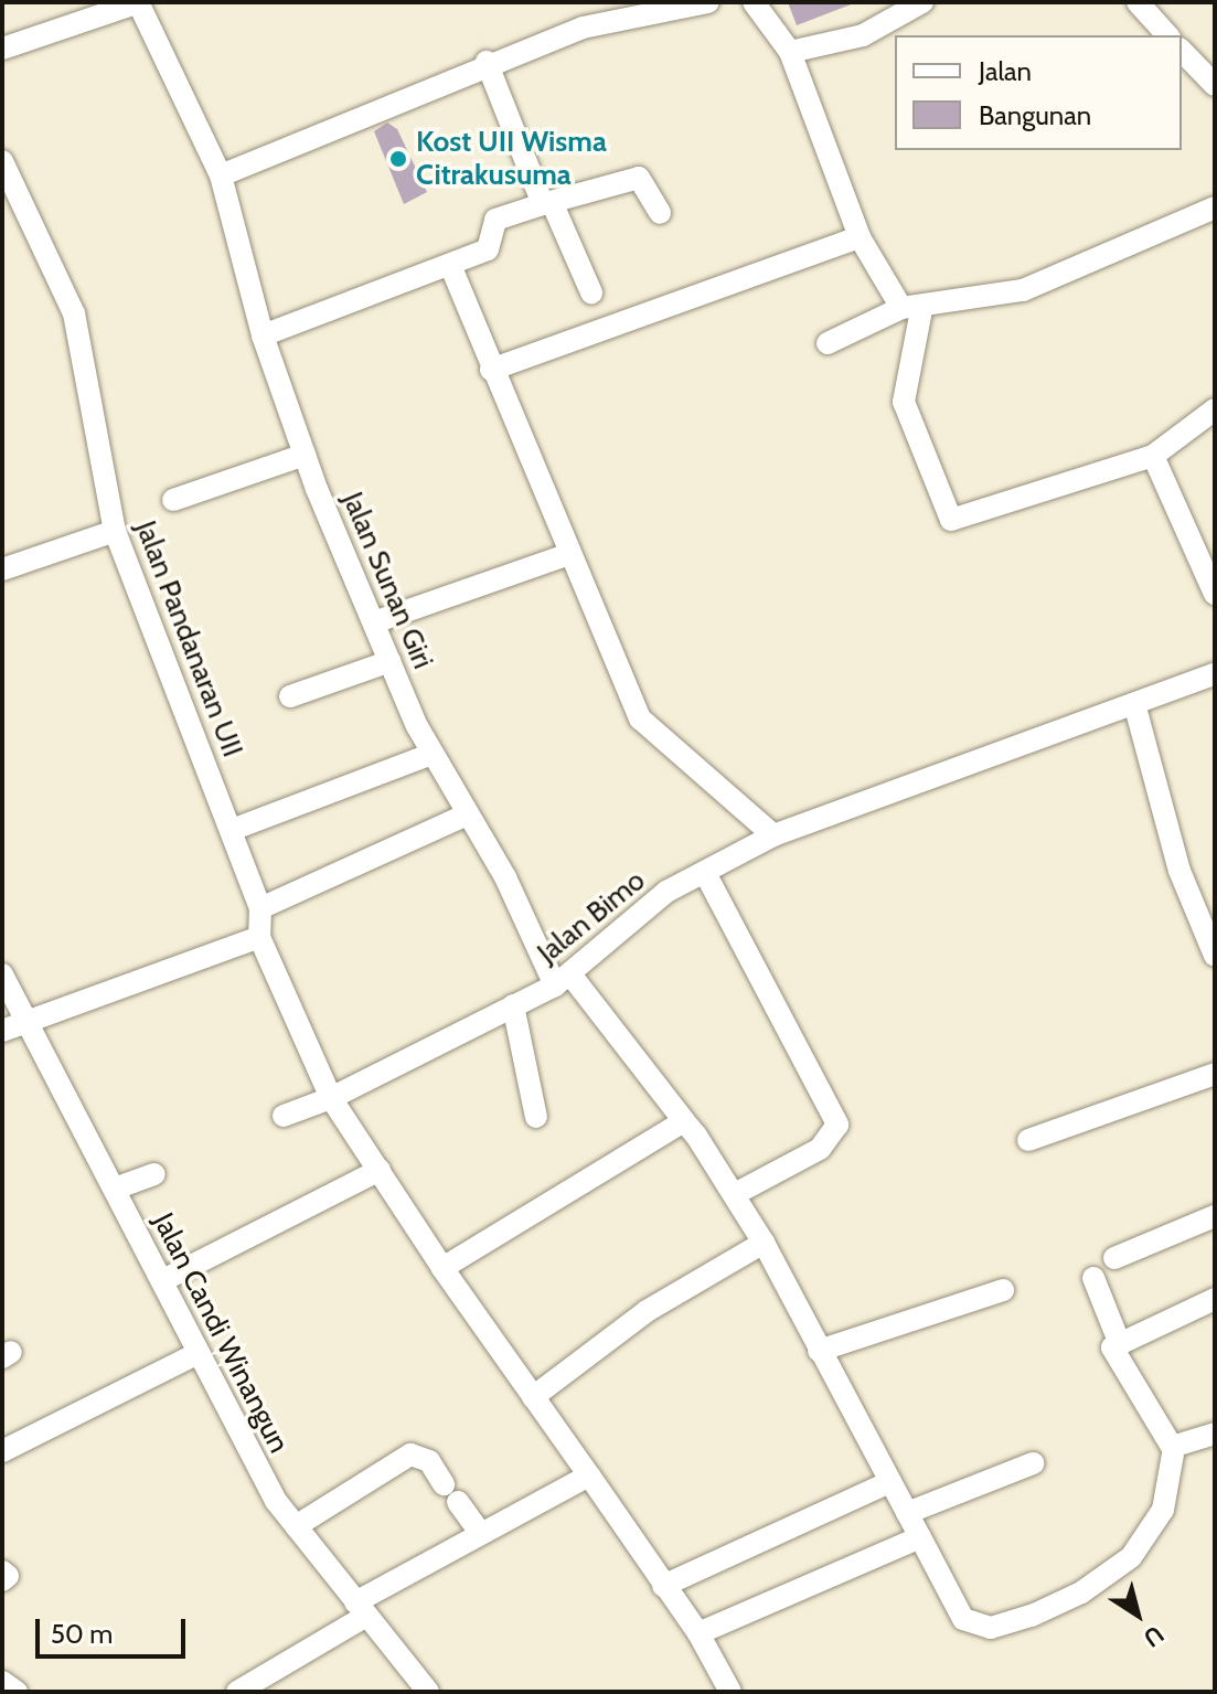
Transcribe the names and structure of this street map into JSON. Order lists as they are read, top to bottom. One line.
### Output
{"streets":{"street":["Jalan Sunan Giri","Jalan Pandanaran UII","Jalan Bimo","Jalan Candi Winangun"]},"crossings":[["Jalan Sunan Giri","Jalan Bimo"]],"places":["Kost UII Wisma Citrakusuma"],"legend":["Jalan","Bangunan"],"scale_bar":"50 m","north":"bottom right"}
